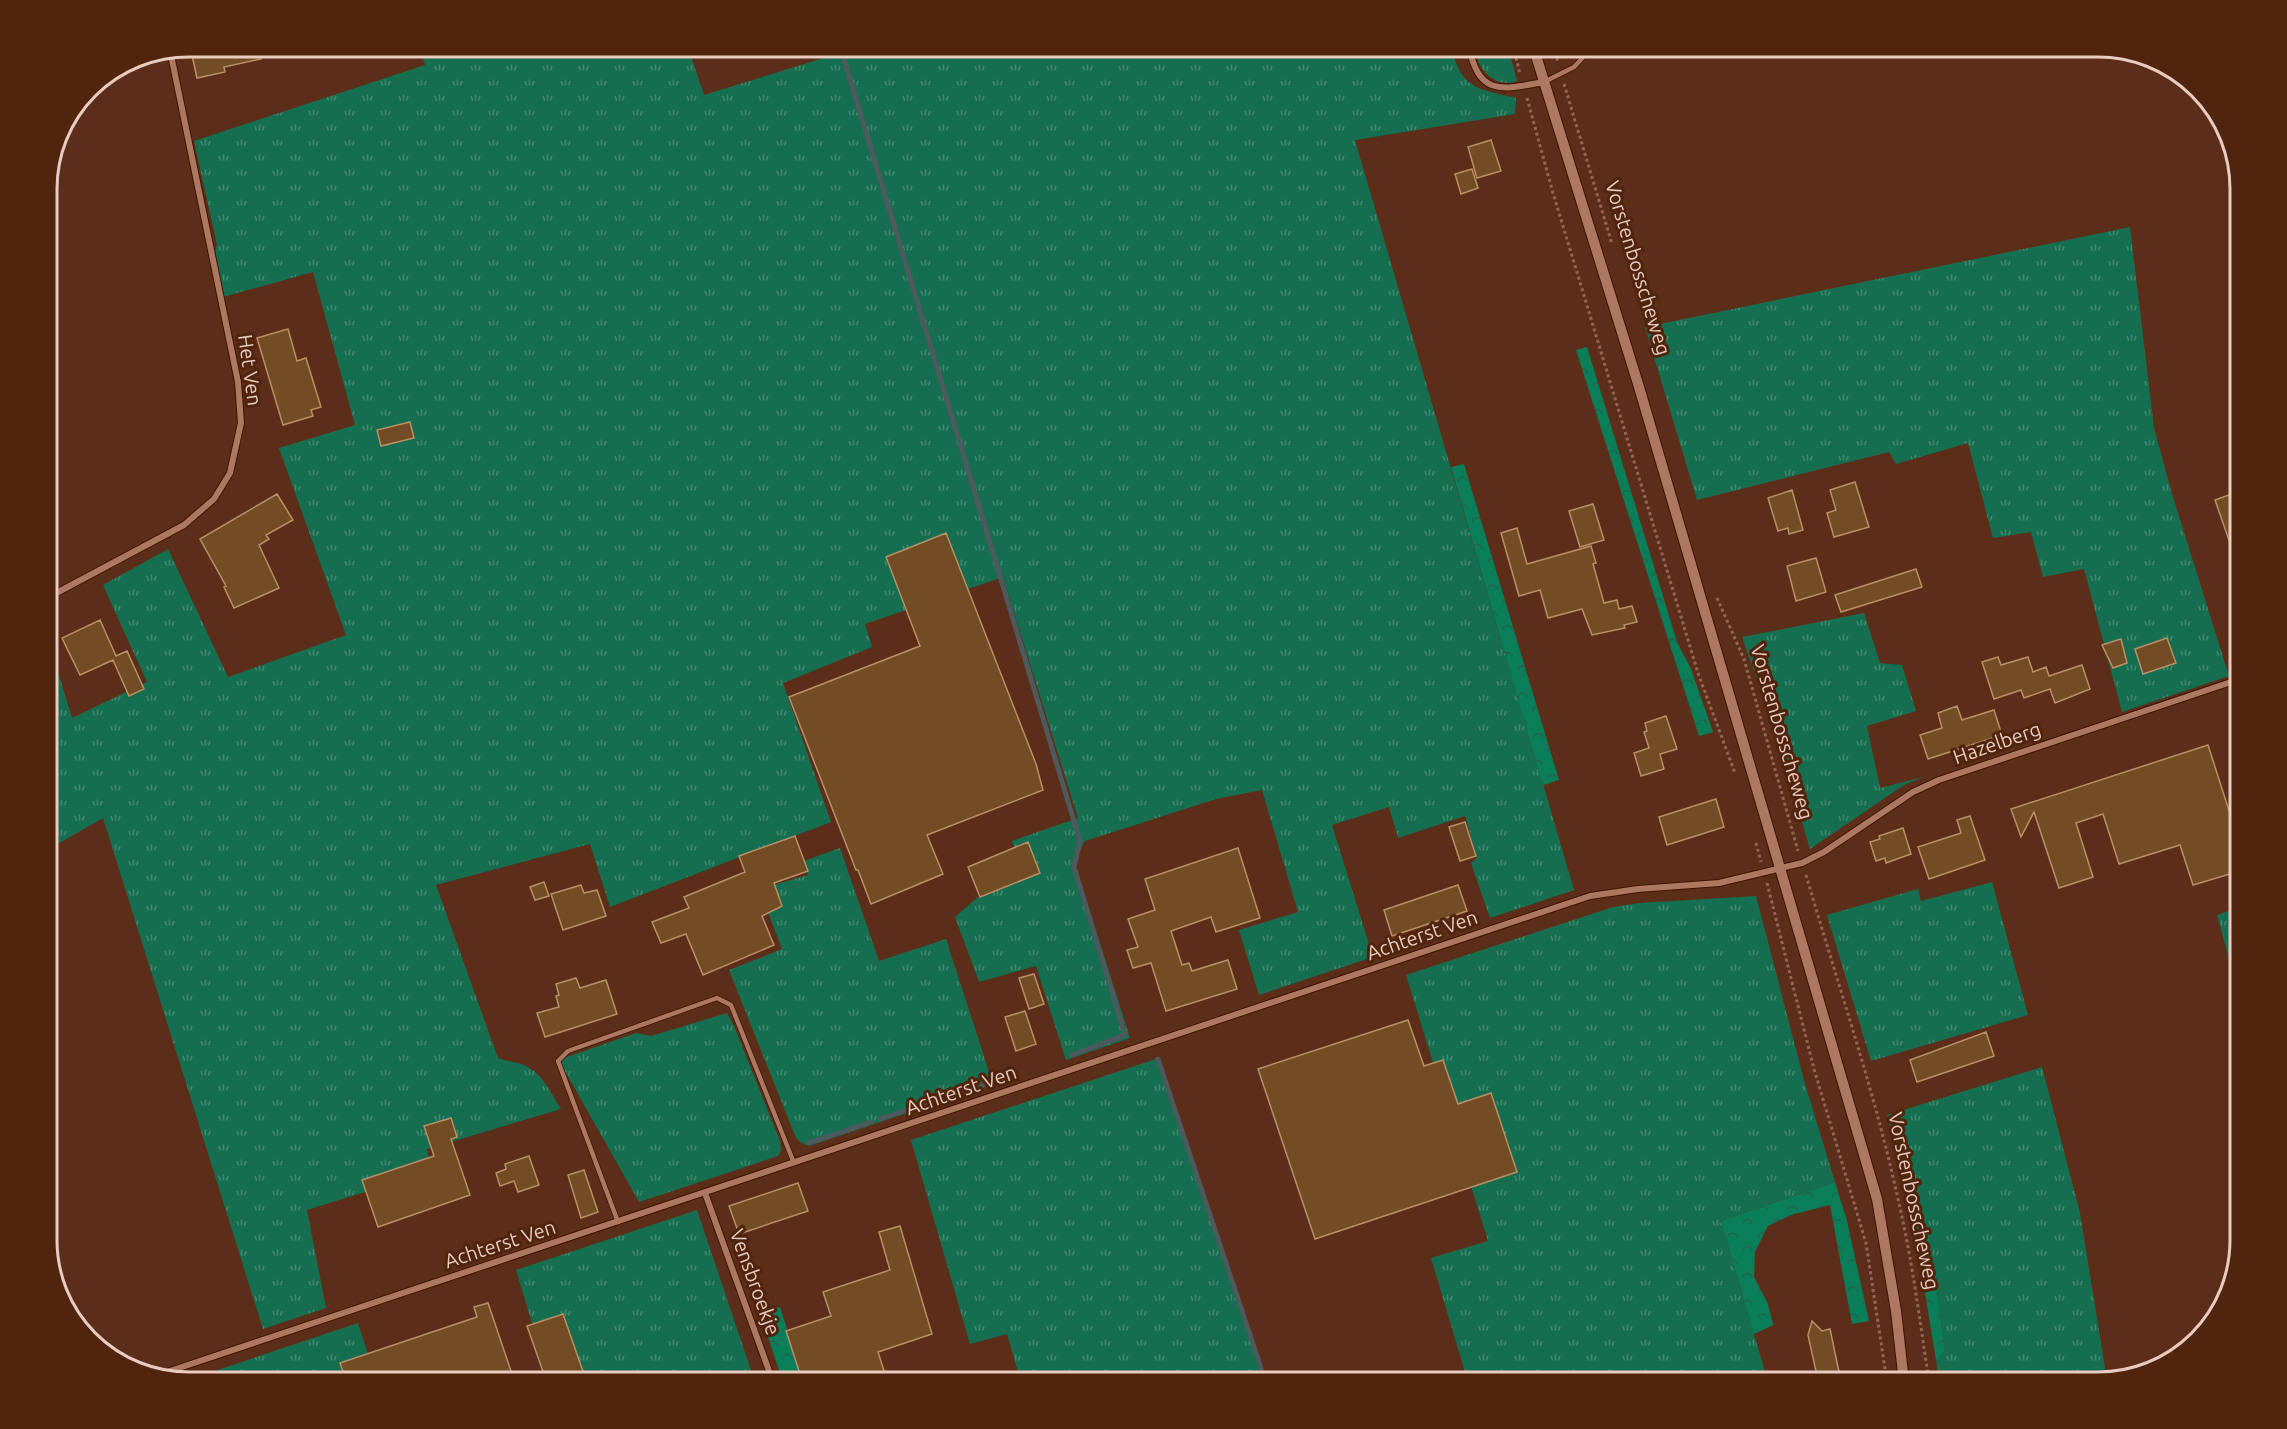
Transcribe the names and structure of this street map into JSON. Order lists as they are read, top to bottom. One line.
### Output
{"streets":{"street":["Vorstenbosscheweg","Het Ven","Hazelberg","Achterst Ven","Vensbroekje"]},"crossings":[["Vorstenbosscheweg","Hazelberg"],["Vorstenbosscheweg","Achterst Ven"],["Hazelberg","Achterst Ven"],["Achterst Ven","Vensbroekje"]]}
